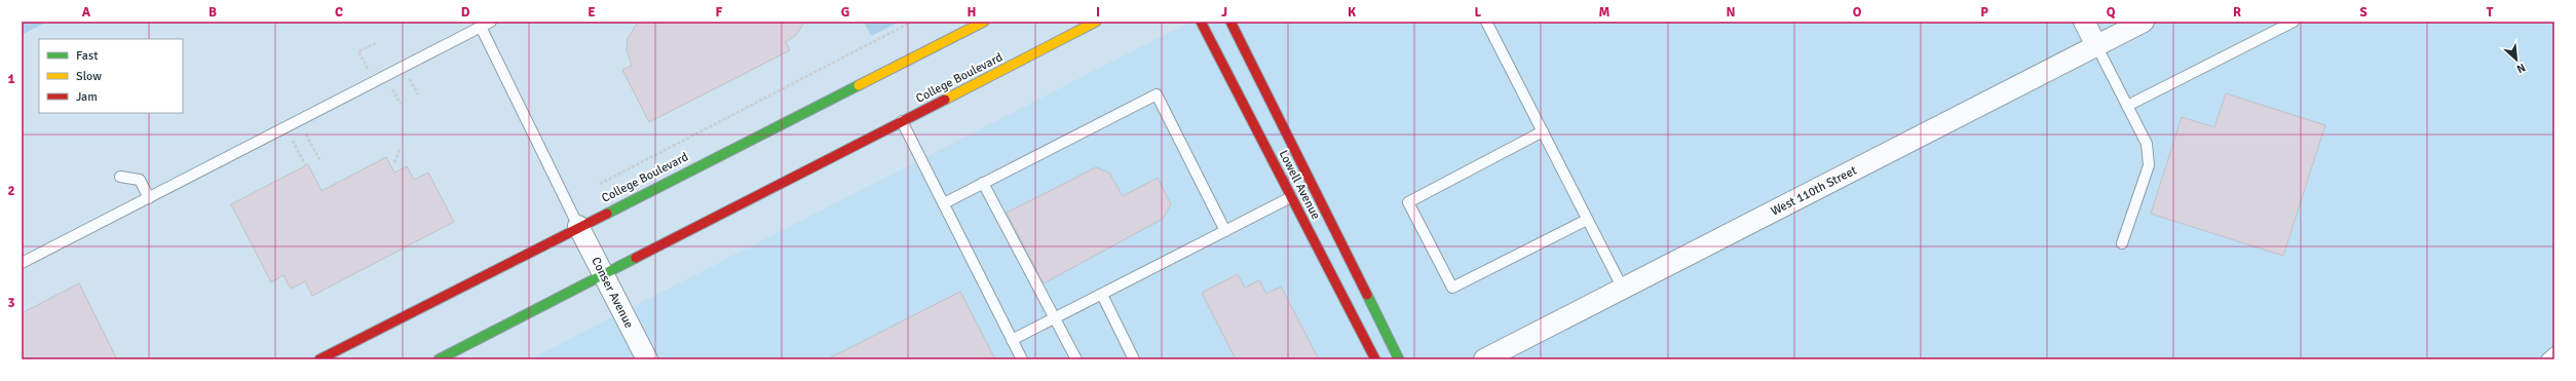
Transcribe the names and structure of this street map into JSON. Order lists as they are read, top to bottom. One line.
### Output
{"streets":{"main road":["College Boulevard","Lowell Avenue"],"street":["West 110th Street","Conser Avenue"]},"crossings":[["College Boulevard","Conser Avenue"]],"legend":["Fast","Slow","Jam"],"north":"bottom right","grid":{"columns":["A","B","C","D","E","F","G","H","I","J","K","L","M","N","O","P","Q","R","S","T"],"rows":["1","2","3"]}}
